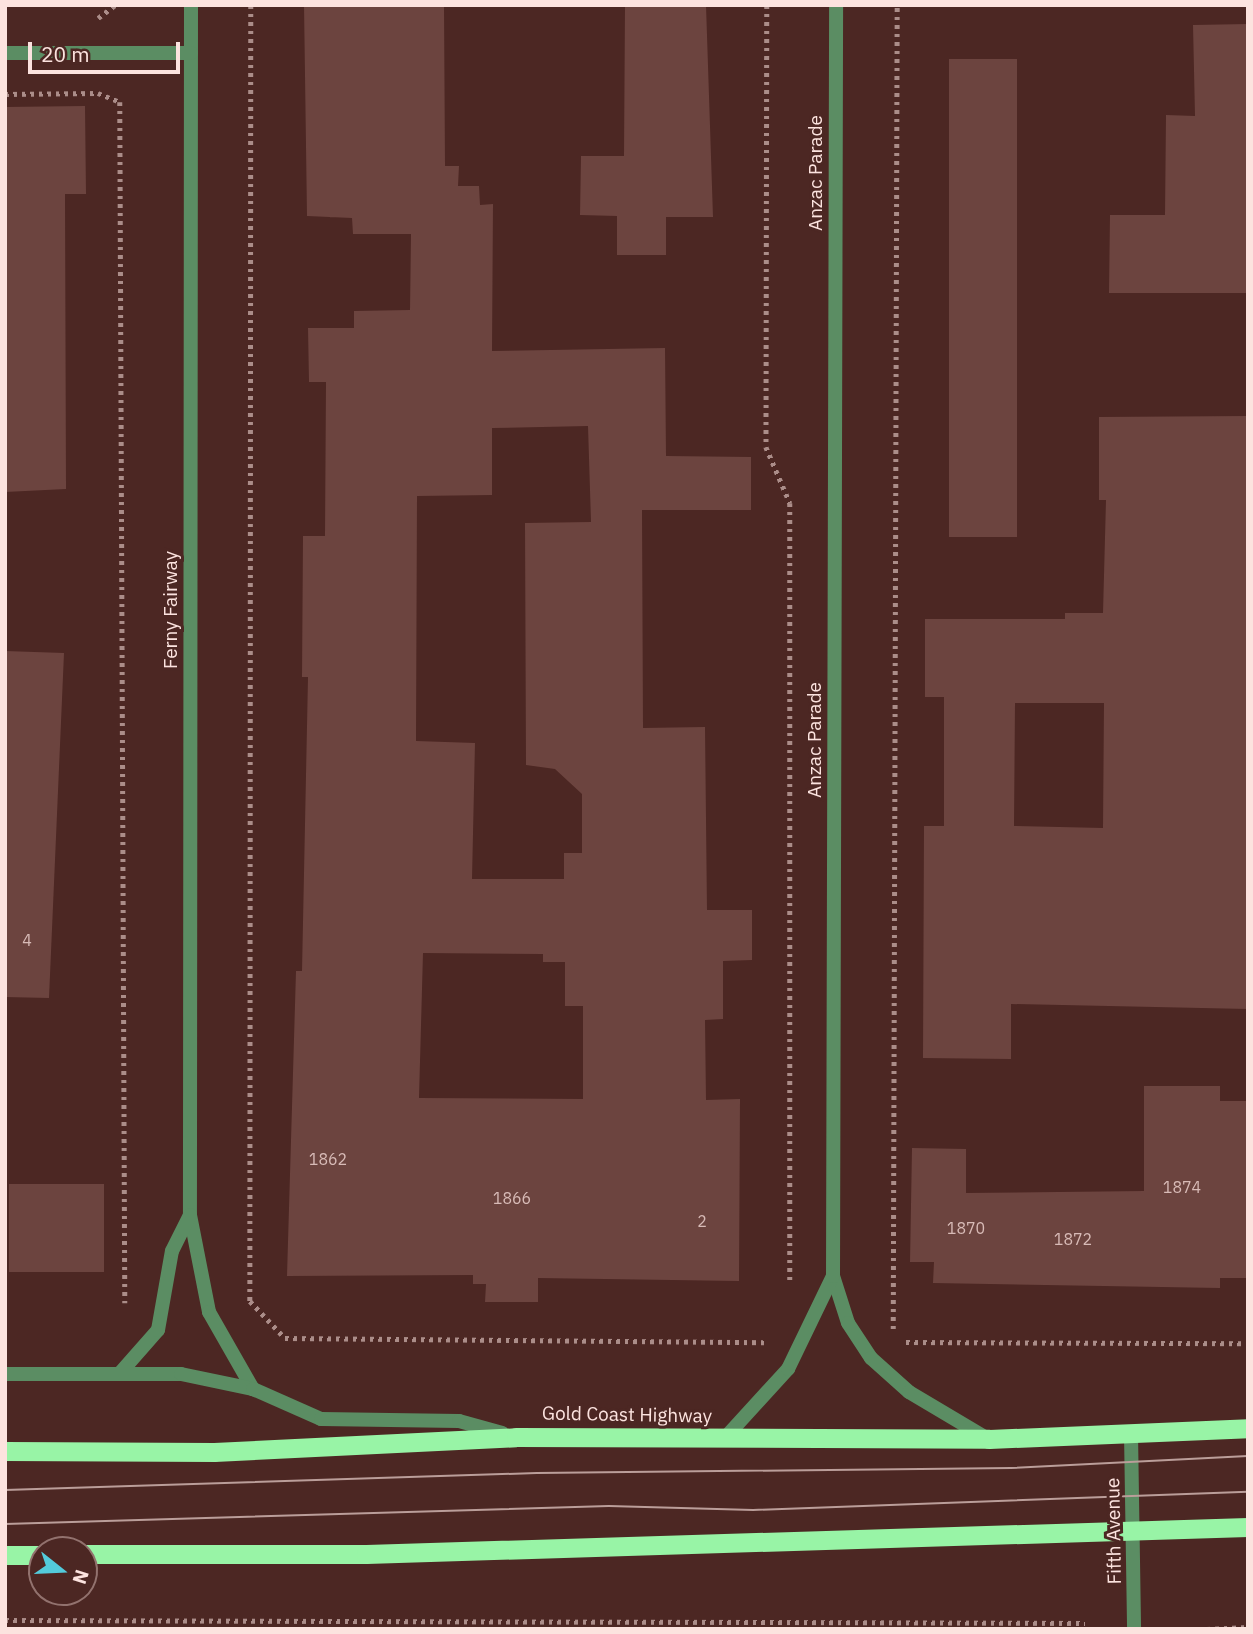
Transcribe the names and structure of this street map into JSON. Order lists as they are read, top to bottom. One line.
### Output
{"streets":{"highway":["Gold Coast Highway"],"street":["Anzac Parade","Ferny Fairway","Fifth Avenue"]},"crossings":[["Anzac Parade","Gold Coast Highway"],["Gold Coast Highway","Fifth Avenue"]],"house_numbers":["4","1862","1874","1866","2","1870","1872"],"scale_bar":"20 m","north":"right"}
